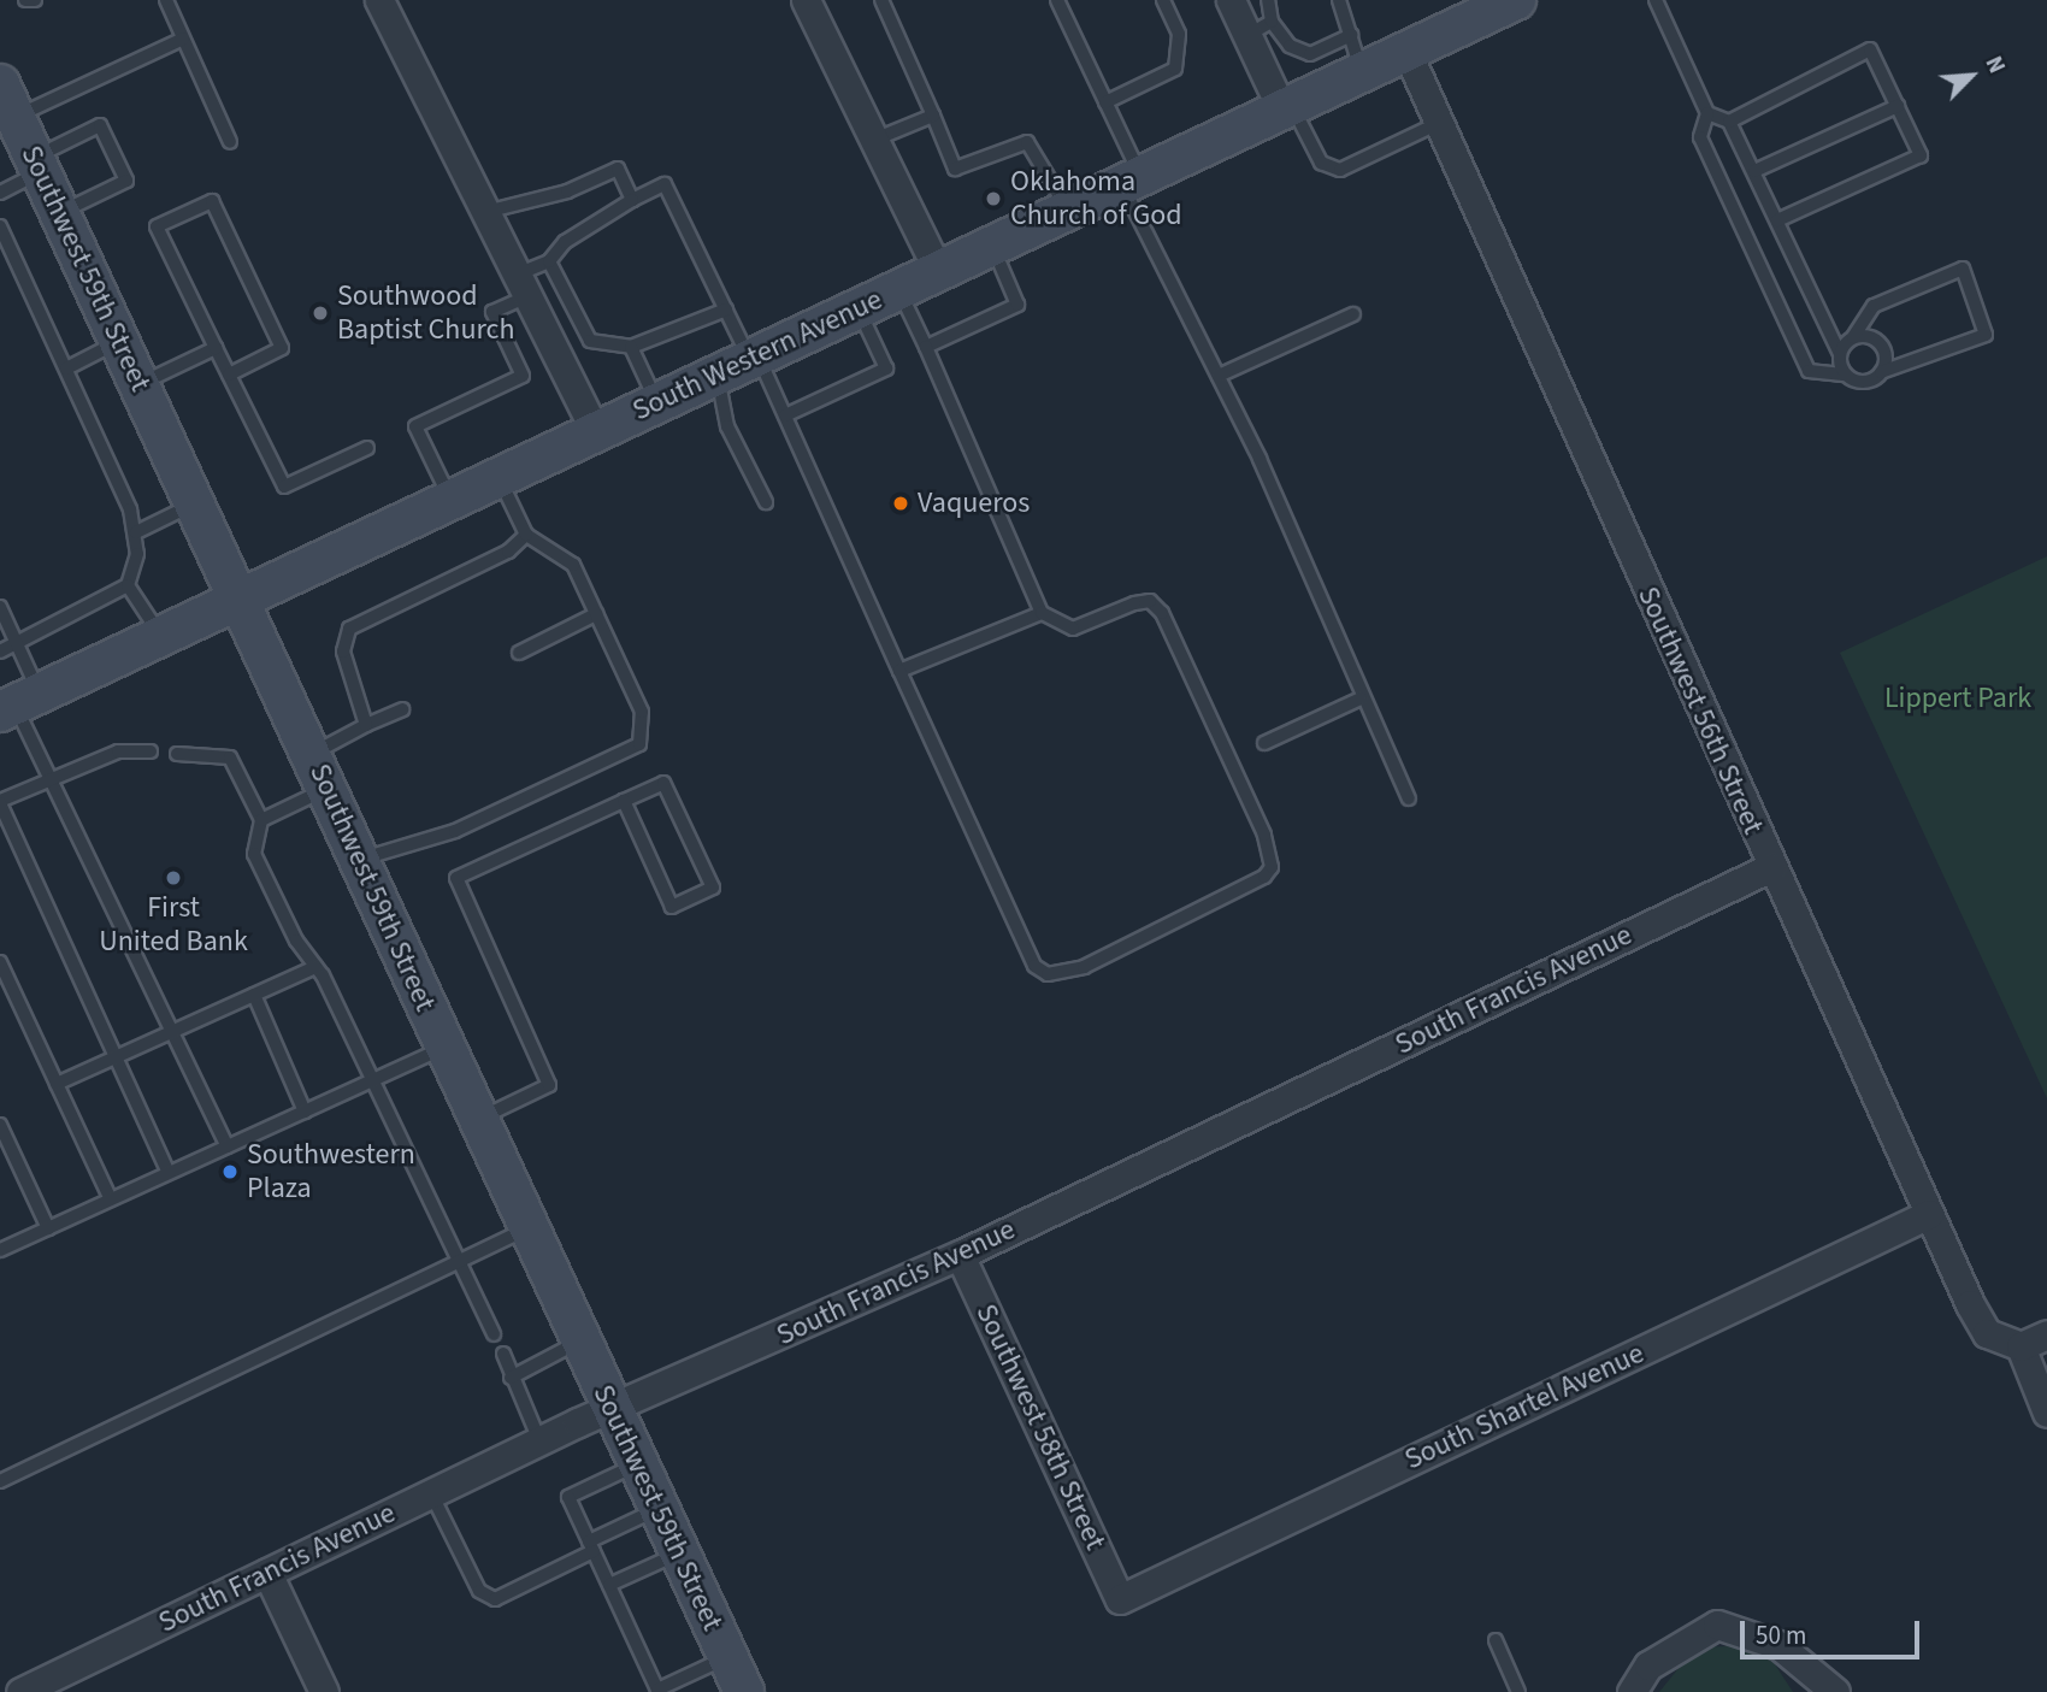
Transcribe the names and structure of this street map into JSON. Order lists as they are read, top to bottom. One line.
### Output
{"streets":{"main road":["Southwest 59th Street","South Western Avenue"],"street":["Southwest 56th Street","South Francis Avenue","South Shartel Avenue","Southwest 58th Street"]},"crossings":[["Southwest 59th Street","South Western Avenue"],["Southwest 59th Street","South Francis Avenue"],["South Western Avenue","Southwest 56th Street"],["Southwest 56th Street","South Francis Avenue"],["Southwest 56th Street","South Shartel Avenue"],["South Francis Avenue","Southwest 58th Street"],["South Shartel Avenue","Southwest 58th Street"]],"parks":["Lippert Park"],"places":["Oklahoma Church of God","Southwood Baptist Church","Vaqueros","First United Bank","Southwestern Plaza"],"scale_bar":"50 m","north":"top right"}
